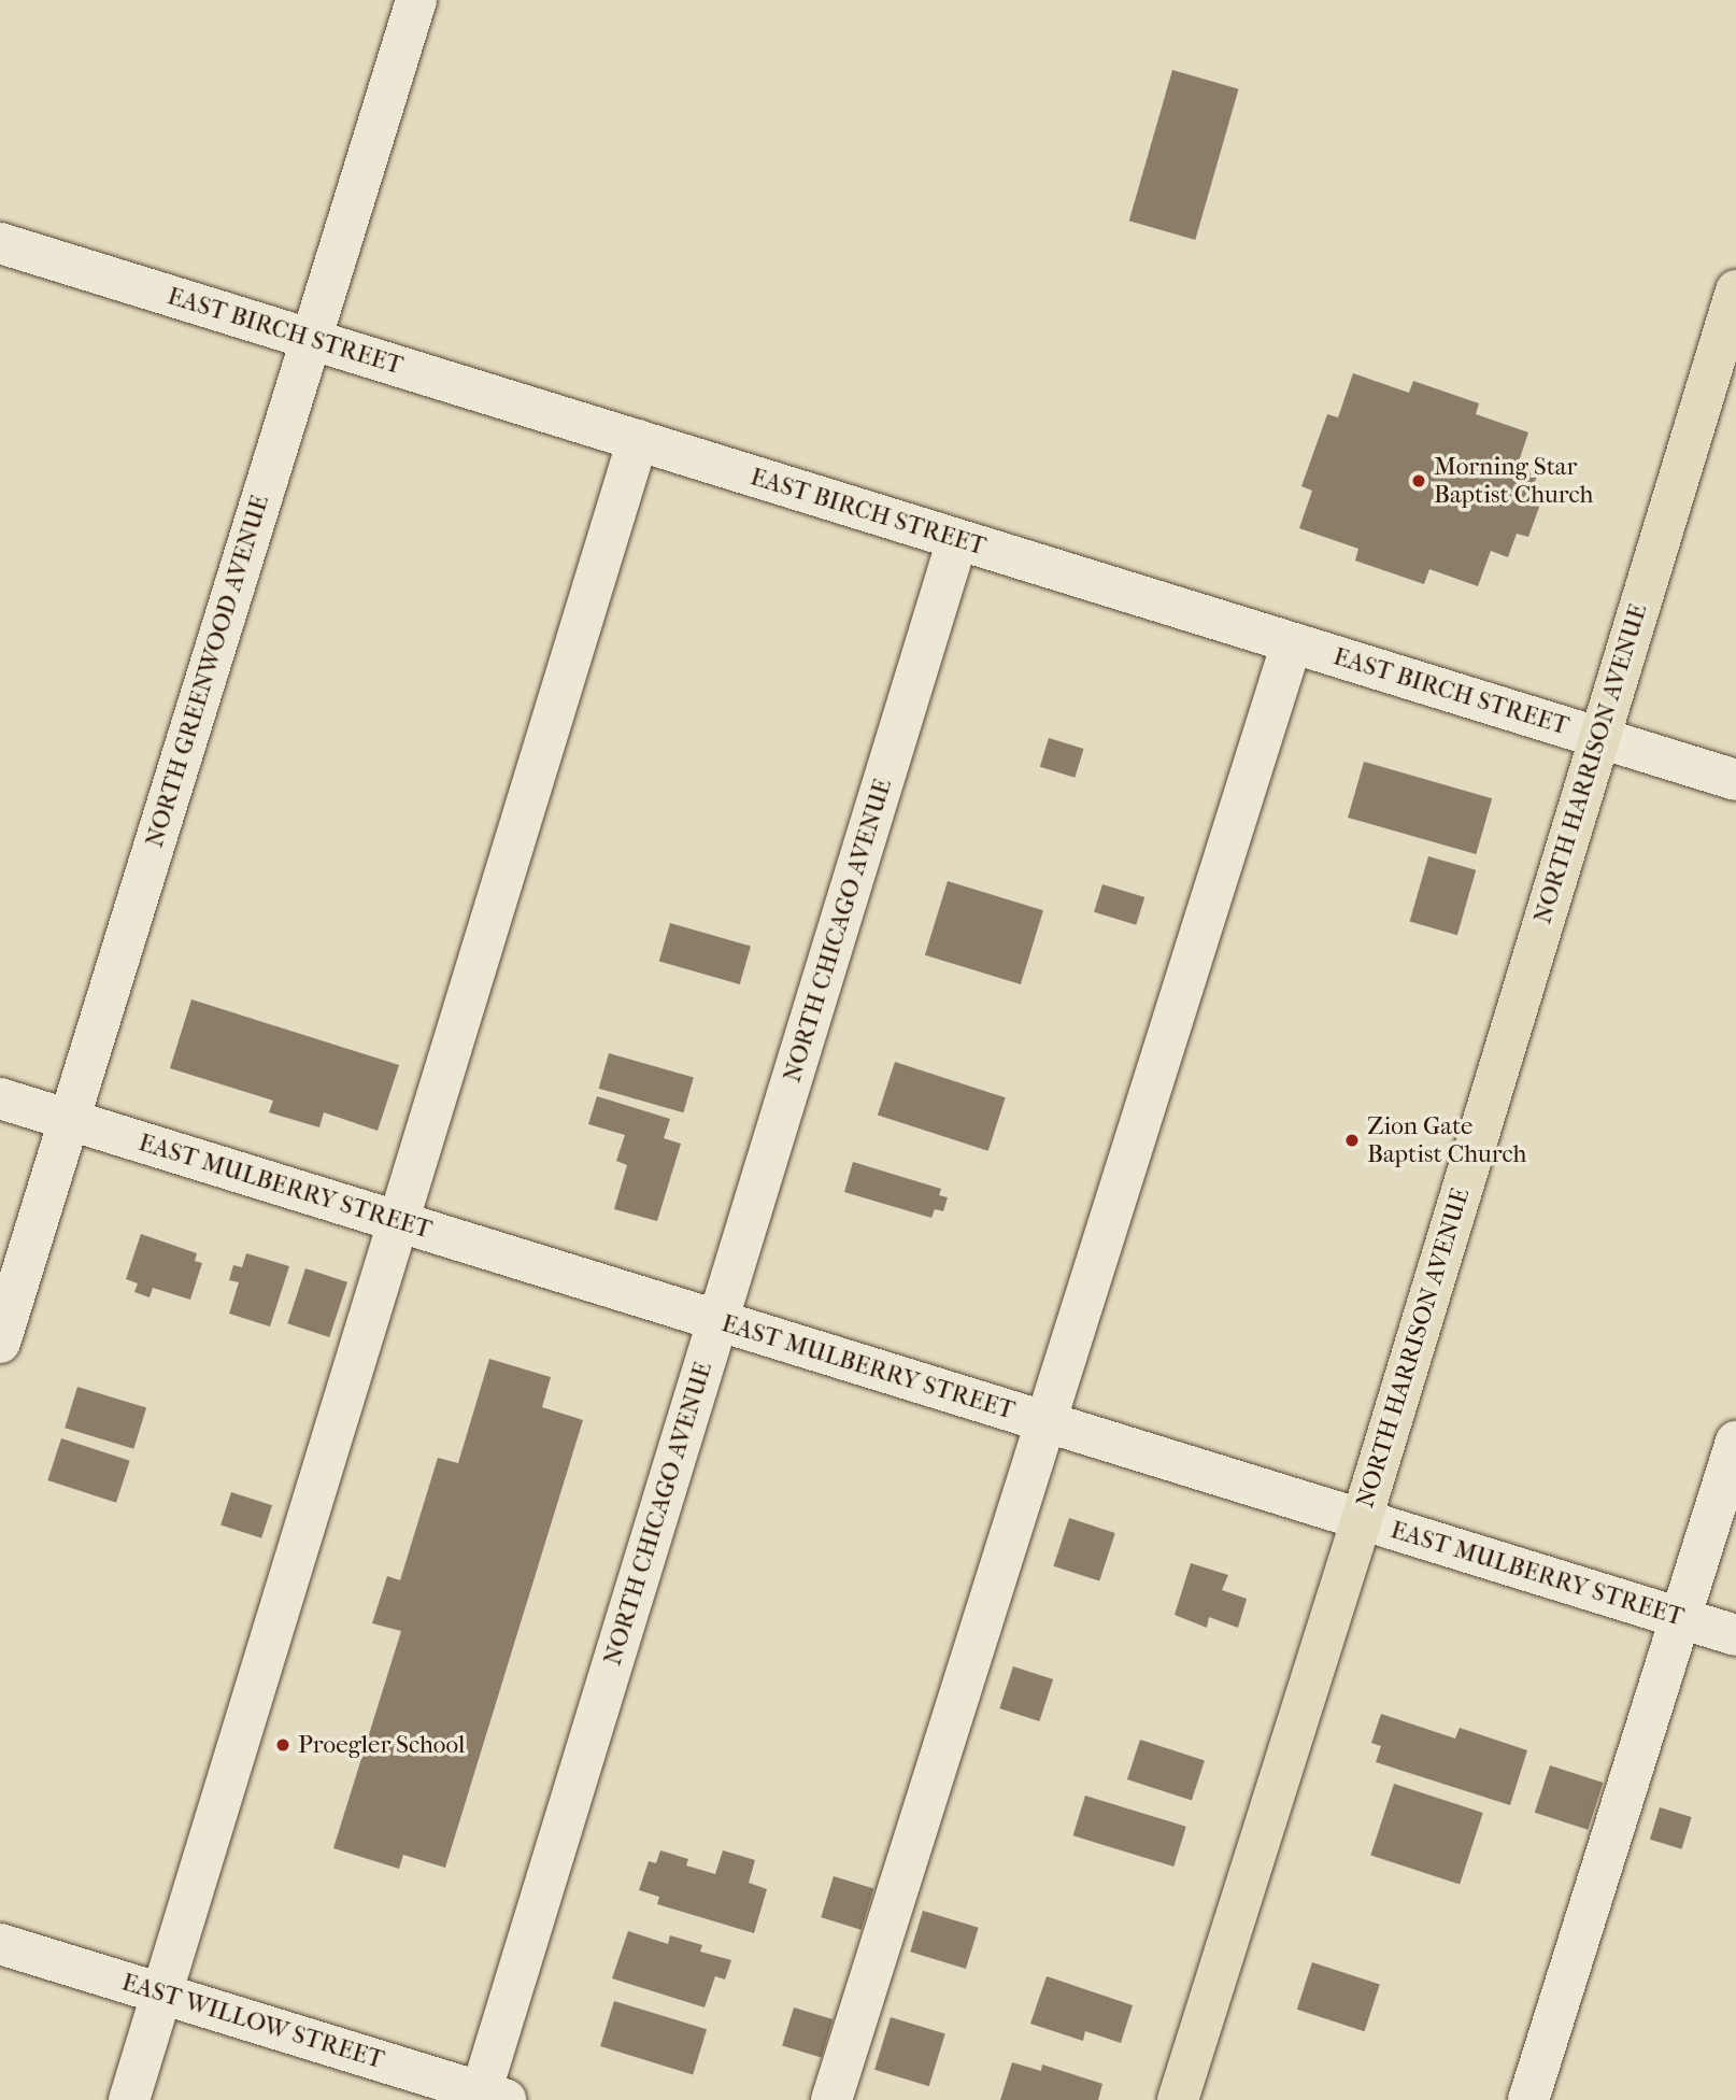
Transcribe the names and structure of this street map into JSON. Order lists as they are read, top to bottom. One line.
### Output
{"streets":{"main road":["NORTH HARRISON AVENUE"],"street":["EAST BIRCH STREET","NORTH GREENWOOD AVENUE","NORTH CHICAGO AVENUE","EAST MULBERRY STREET","EAST WILLOW STREET"]},"crossings":[["EAST BIRCH STREET","NORTH GREENWOOD AVENUE"],["EAST BIRCH STREET","NORTH HARRISON AVENUE"],["EAST BIRCH STREET","NORTH CHICAGO AVENUE"],["NORTH GREENWOOD AVENUE","EAST MULBERRY STREET"],["NORTH HARRISON AVENUE","EAST MULBERRY STREET"],["NORTH CHICAGO AVENUE","EAST MULBERRY STREET"],["NORTH CHICAGO AVENUE","EAST WILLOW STREET"]],"places":["Morning Star Baptist Church","Zion Gate Baptist Church","Proegler School"]}
